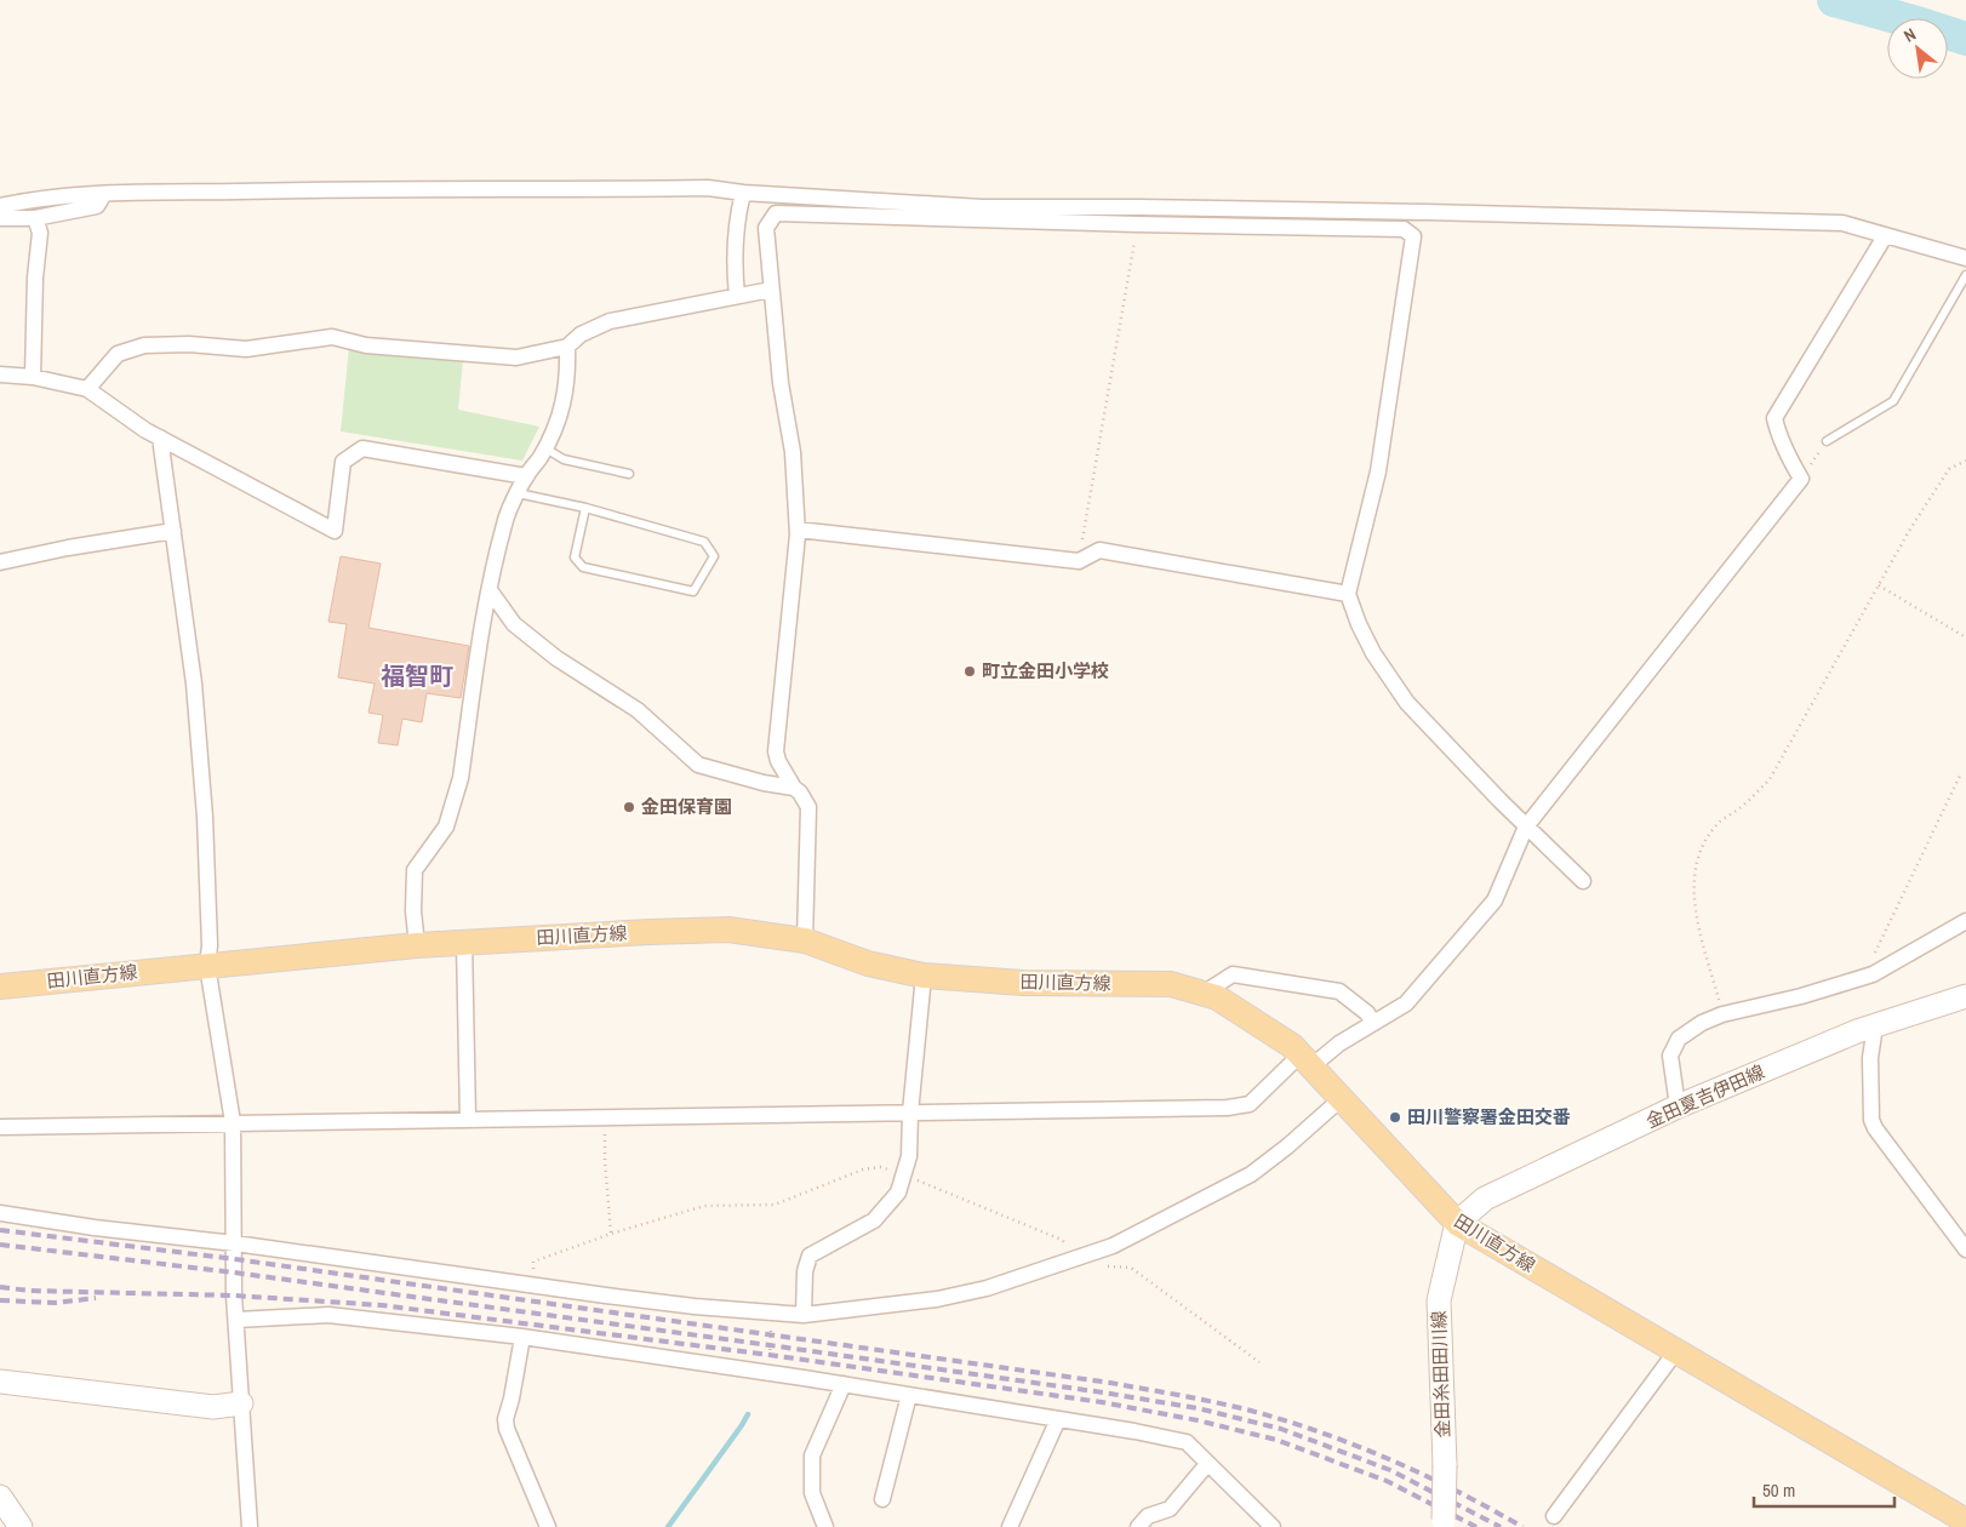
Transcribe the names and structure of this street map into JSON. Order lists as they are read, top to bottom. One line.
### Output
{"streets":{"main road":["田川直方線","金田夏吉伊田線","金田糸田田川線"]},"crossings":[["田川直方線","金田夏吉伊田線"],["田川直方線","金田糸田田川線"],["金田夏吉伊田線","金田糸田田川線"]],"districts":["福智町"],"places":["町立金田小学校","金田保育園","田川警察署金田交番"],"scale_bar":"50 m","north":"top left"}
